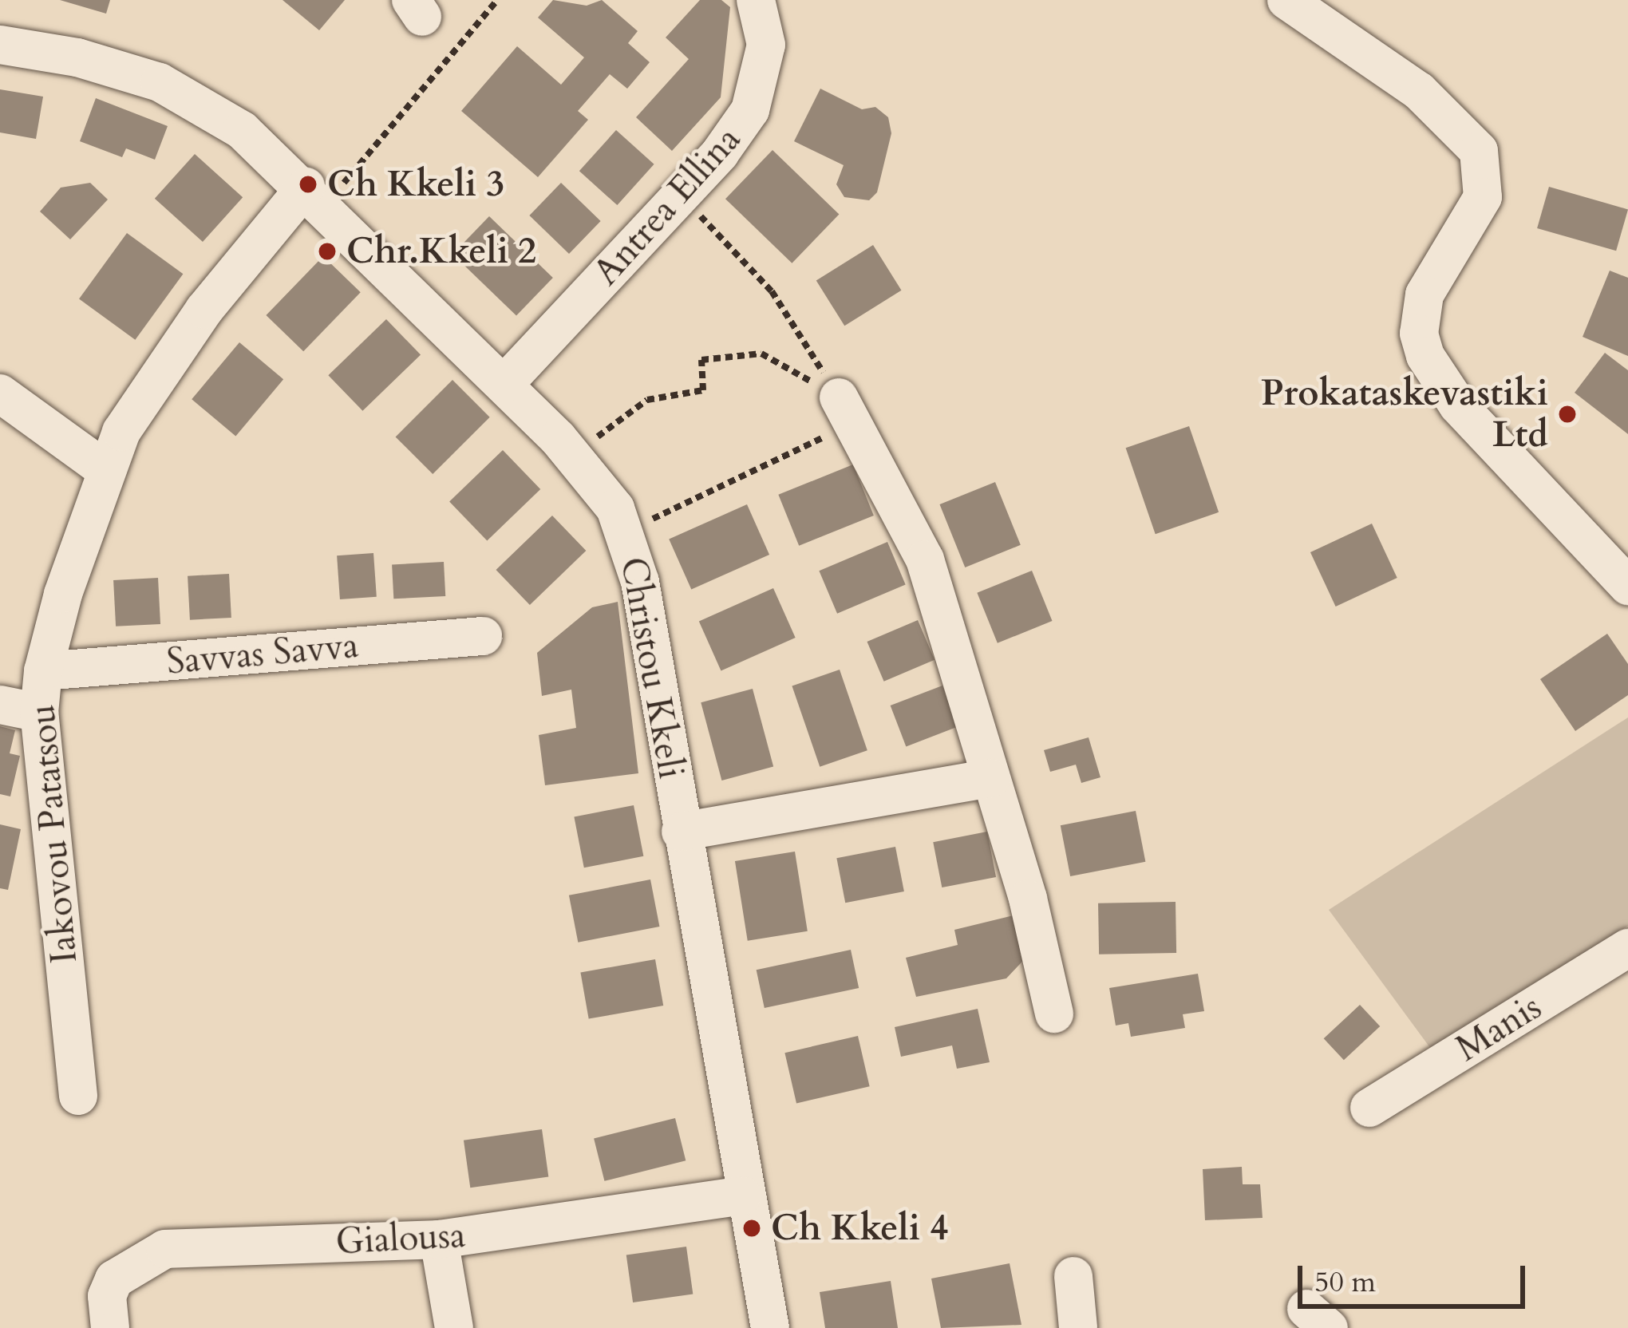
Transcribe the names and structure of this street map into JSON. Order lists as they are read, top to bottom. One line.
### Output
{"streets":{"street":["Antrea Ellina","Savvas Savva","Christou Kkeli","Iakovou Patatsou","Manis","Gialousa"]},"crossings":[["Antrea Ellina","Christou Kkeli"],["Savvas Savva","Iakovou Patatsou"],["Christou Kkeli","Iakovou Patatsou"],["Christou Kkeli","Gialousa"]],"places":["Ch Kkeli 3","Chr.Kkeli 2","Prokataskevastiki Ltd","Ch Kkeli 4"],"scale_bar":"50 m"}
